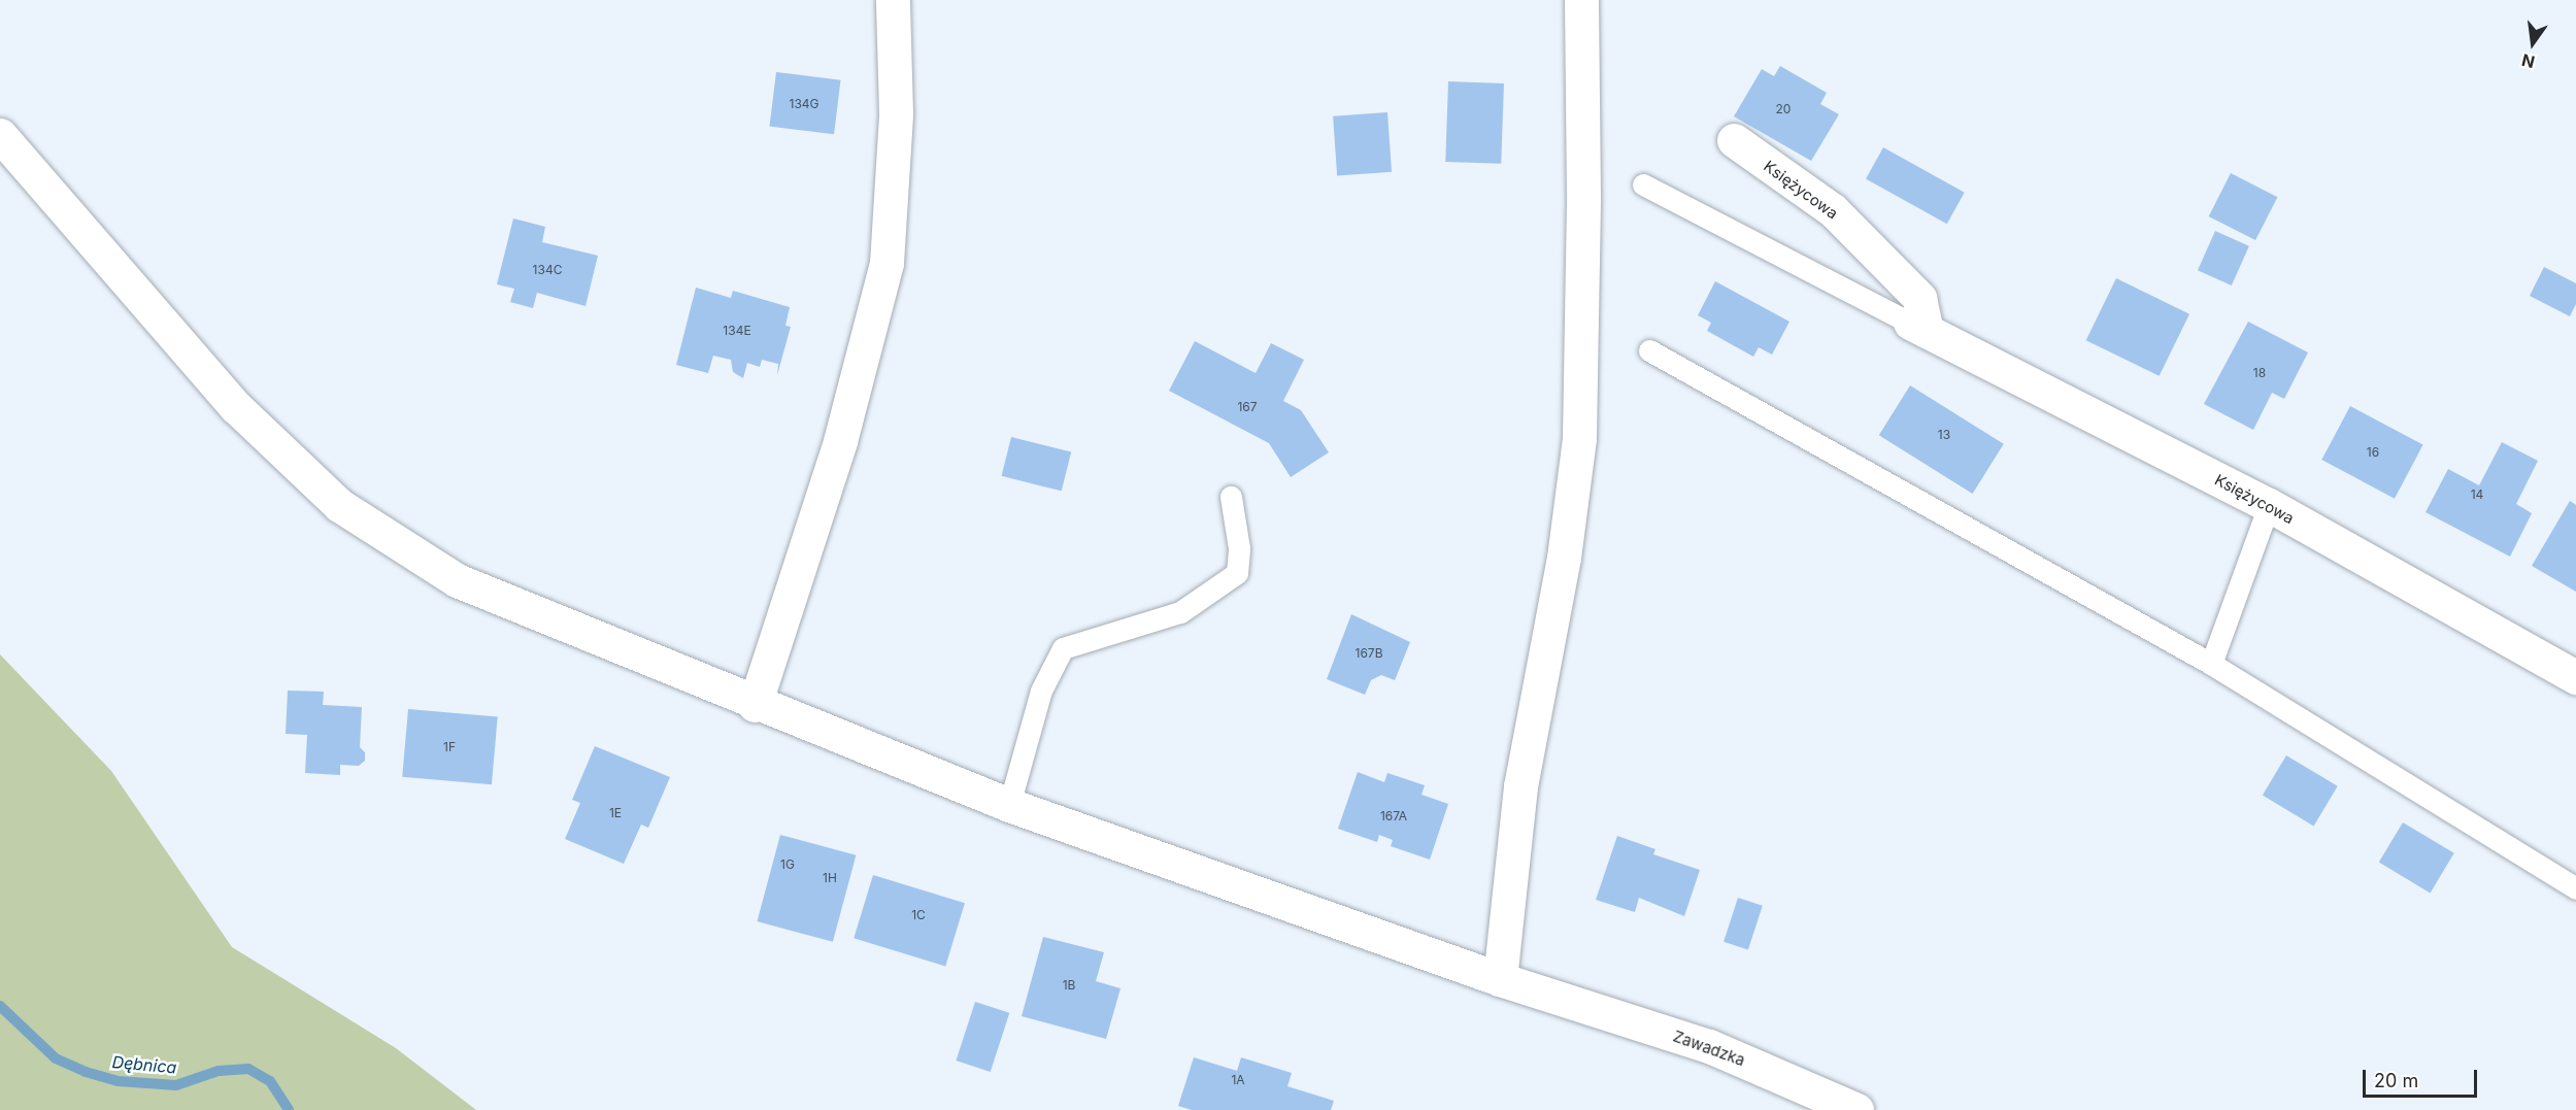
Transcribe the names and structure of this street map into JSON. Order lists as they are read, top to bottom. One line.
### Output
{"streets":{"street":["Księżycowa","Zawadzka"]},"water":["Dębnica"],"house_numbers":["134G","20","134C","134E","18","167","13","16","14","167B","1F","1E","167A","1G","1H","1C","1B","1A"],"scale_bar":"20 m","north":"bottom"}
